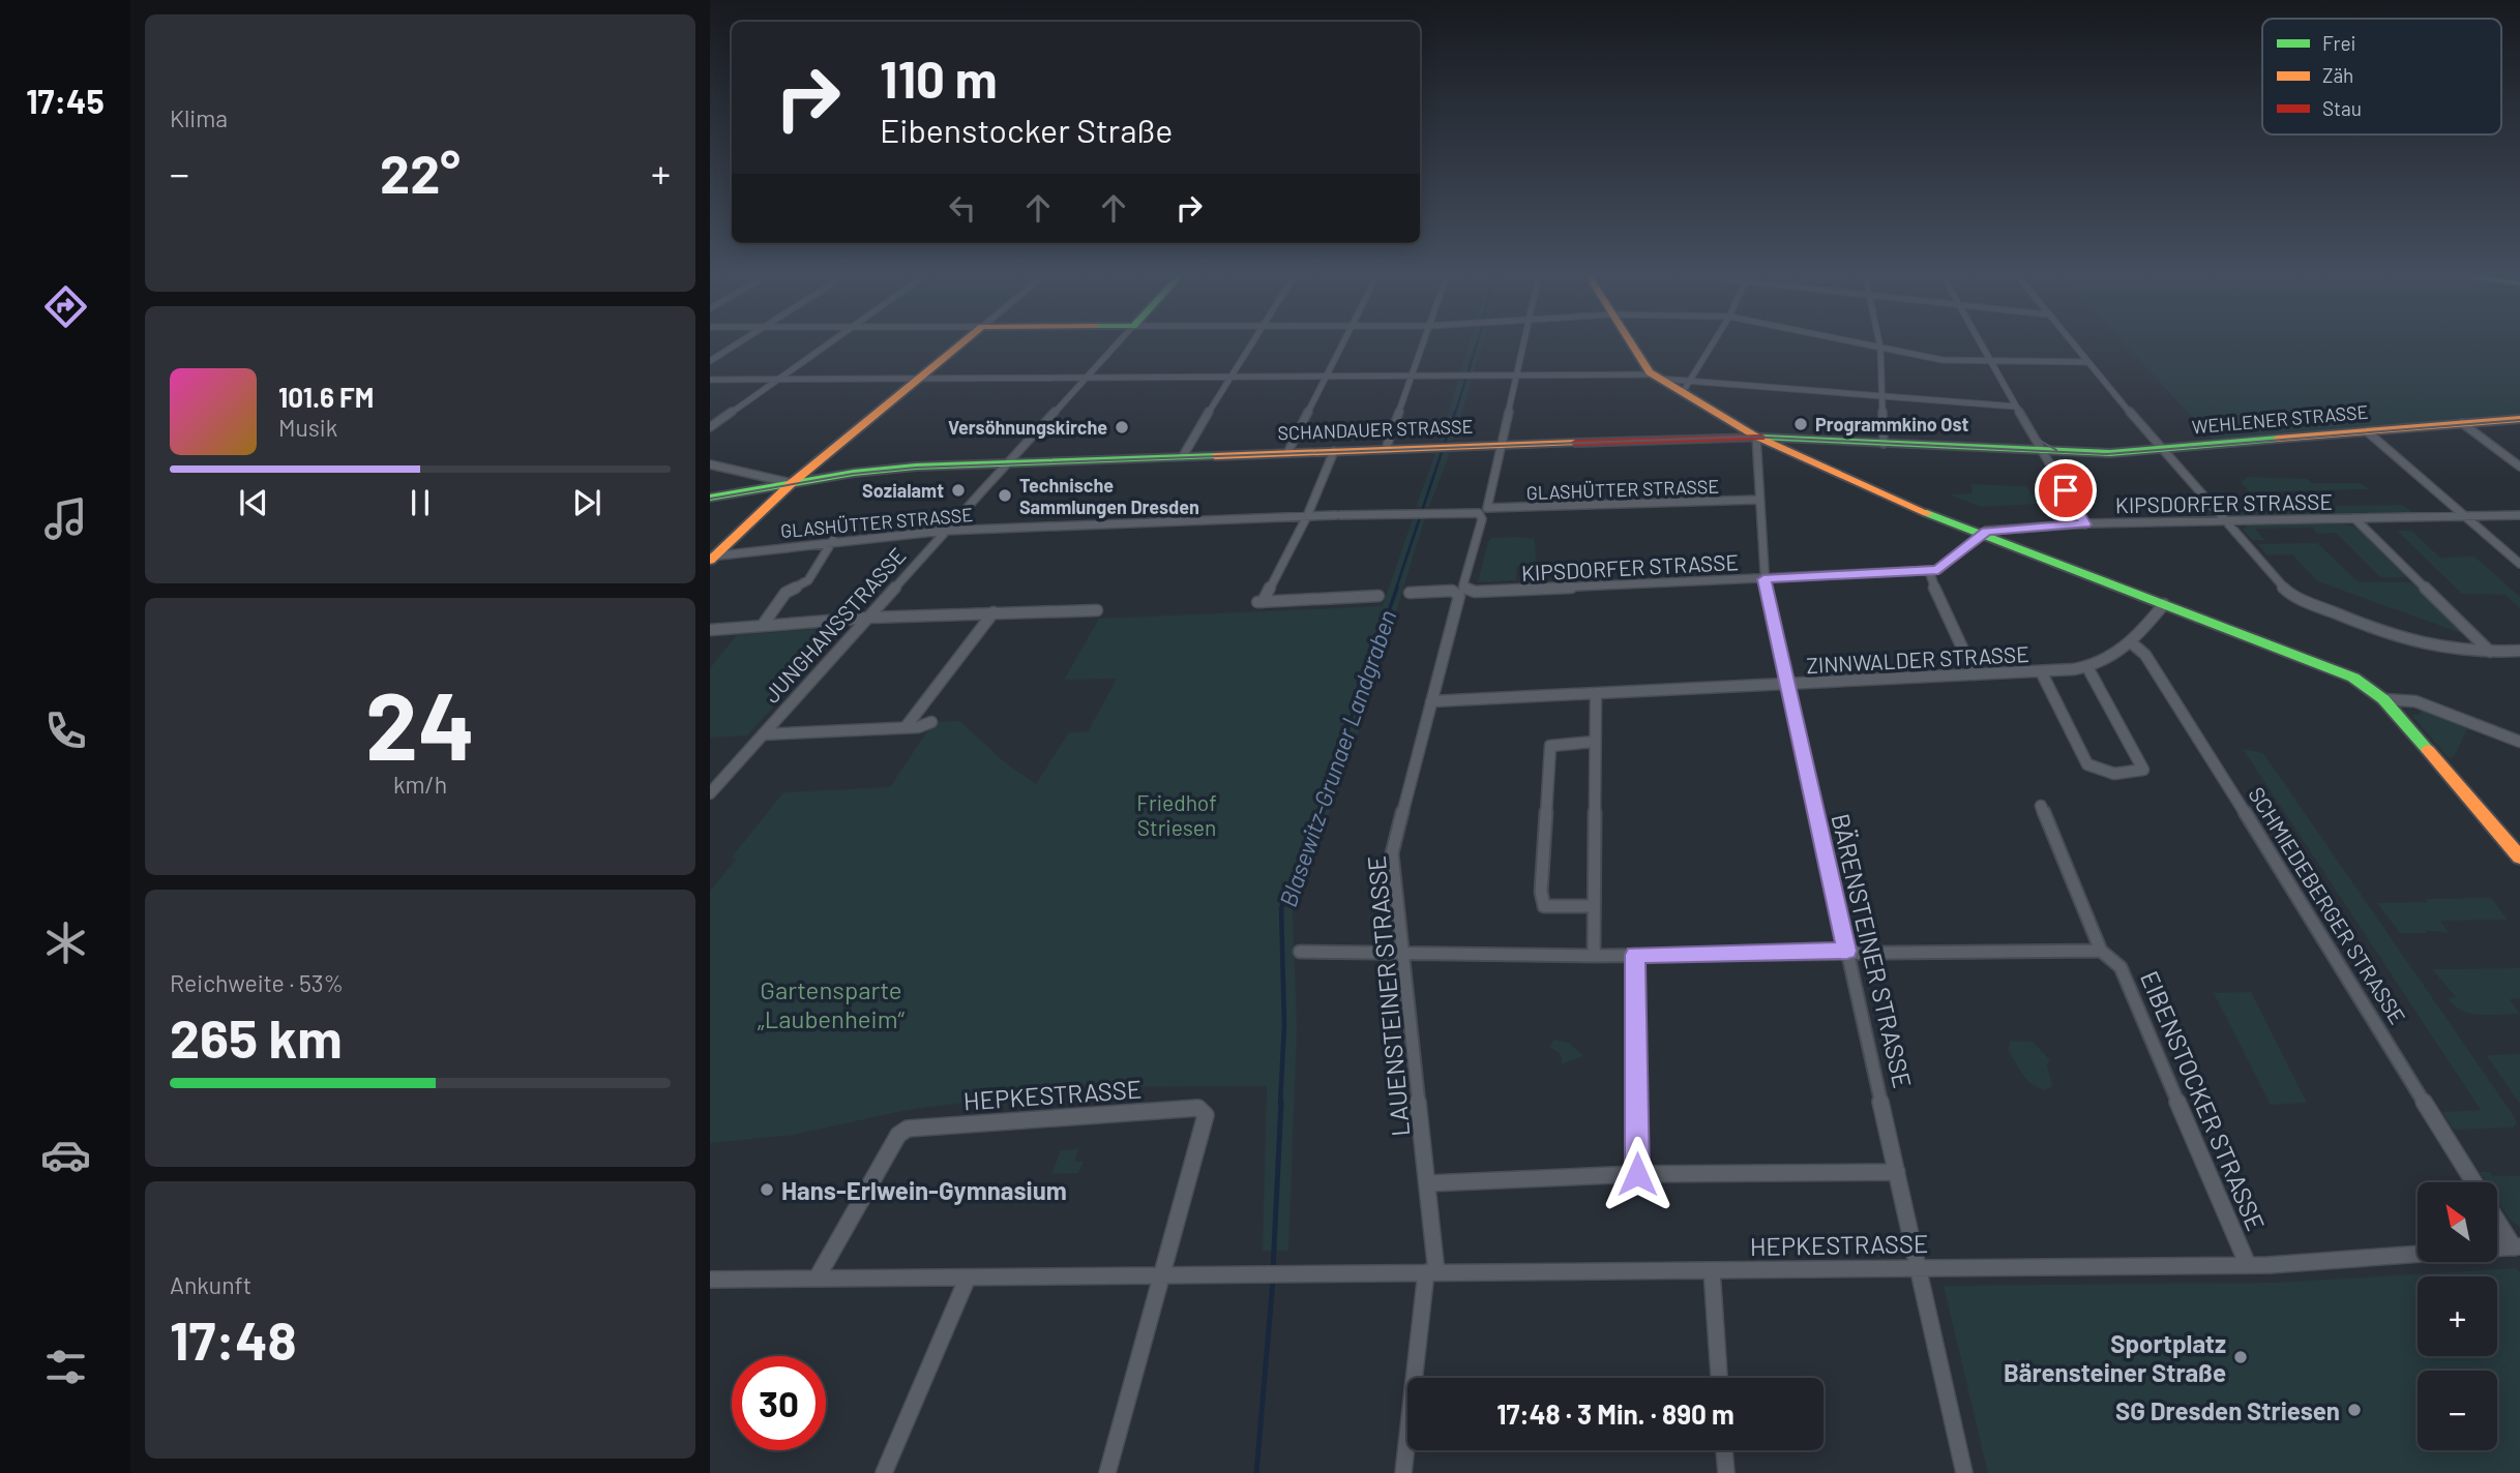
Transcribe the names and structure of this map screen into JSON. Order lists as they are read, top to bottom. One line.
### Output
{"streets":{"main road":["WEHLENER STRASSE","SCHANDAUER STRASSE"],"street":["GLASHÜTTER STRASSE","KIPSDORFER STRASSE","JUNGHANSSTRASSE","ZINNWALDER STRASSE","SCHMIEDEBERGER STRASSE","BÄRENSTEINER STRASSE","LAUENSTEINER STRASSE","HEPKESTRASSE","EIBENSTOCKER STRASSE"]},"crossings":[["WEHLENER STRASSE","SCHANDAUER STRASSE"],["SCHANDAUER STRASSE","JUNGHANSSTRASSE"],["SCHANDAUER STRASSE","BÄRENSTEINER STRASSE"],["SCHANDAUER STRASSE","LAUENSTEINER STRASSE"],["GLASHÜTTER STRASSE","JUNGHANSSTRASSE"],["GLASHÜTTER STRASSE","BÄRENSTEINER STRASSE"],["GLASHÜTTER STRASSE","LAUENSTEINER STRASSE"],["KIPSDORFER STRASSE","BÄRENSTEINER STRASSE"],["KIPSDORFER STRASSE","LAUENSTEINER STRASSE"],["ZINNWALDER STRASSE","SCHMIEDEBERGER STRASSE"],["ZINNWALDER STRASSE","BÄRENSTEINER STRASSE"],["ZINNWALDER STRASSE","LAUENSTEINER STRASSE"],["BÄRENSTEINER STRASSE","HEPKESTRASSE"],["LAUENSTEINER STRASSE","HEPKESTRASSE"],["HEPKESTRASSE","EIBENSTOCKER STRASSE"]],"water":["Blasewitz‐Grunaer Landgraben"],"parks":["Friedhof Striesen","Gartensparte „Laubenheim“"],"places":["Programmkino Ost","Versöhnungskirche","Sozialamt","Technische Sammlungen Dresden","Hans-Erlwein-Gymnasium","Sportplatz Bärensteiner Straße","SG Dresden Striesen"],"legend":["Frei","Zäh","Stau"],"north":"top left","page":{"tabs":"17:45","tile":["Klima",["24","km/h"],["Reichweite · 53%","265 km"],["Ankunft","17:48"]],"turn":["110 m","Eibenstocker Straße"],"heat":["−","22°","+"],"song":["101.6 FM","Musik"],"map_buttons":["+","−"],"limit":"30","trip":"17:48 · 3 Min. · 890 m"}}
